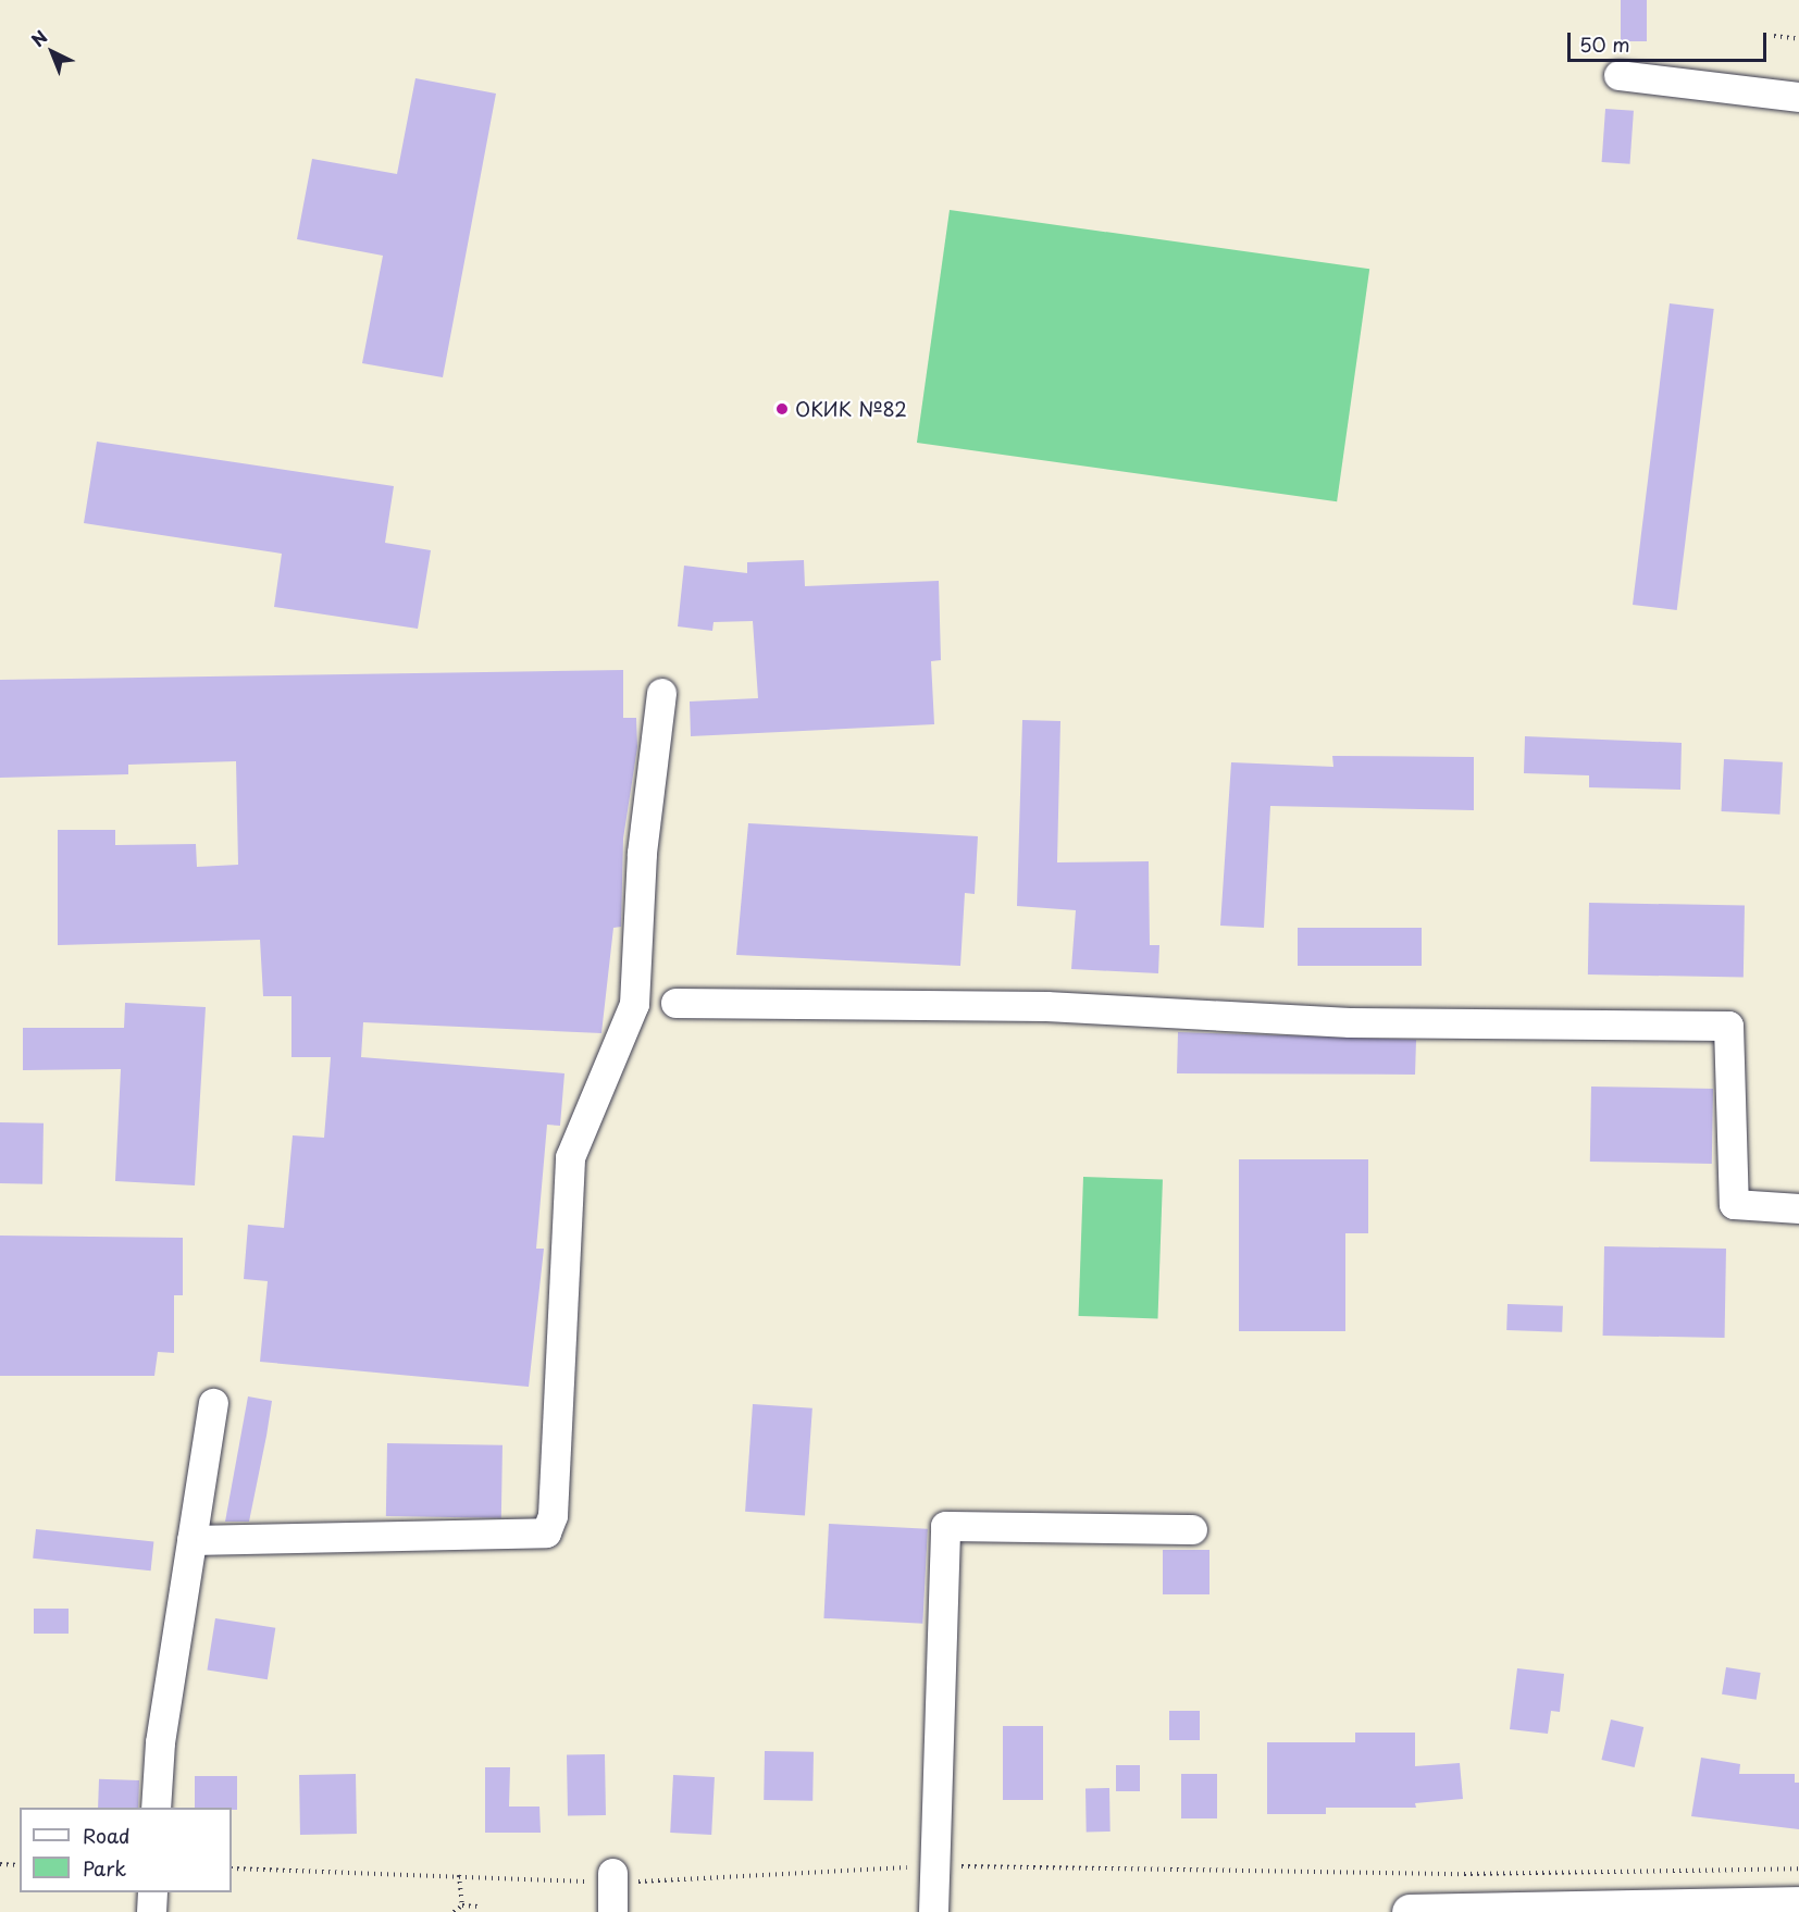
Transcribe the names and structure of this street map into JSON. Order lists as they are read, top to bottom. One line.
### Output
{"places":["ОКИК №82"],"legend":["Road","Park"],"scale_bar":"50 m","north":"top left"}
